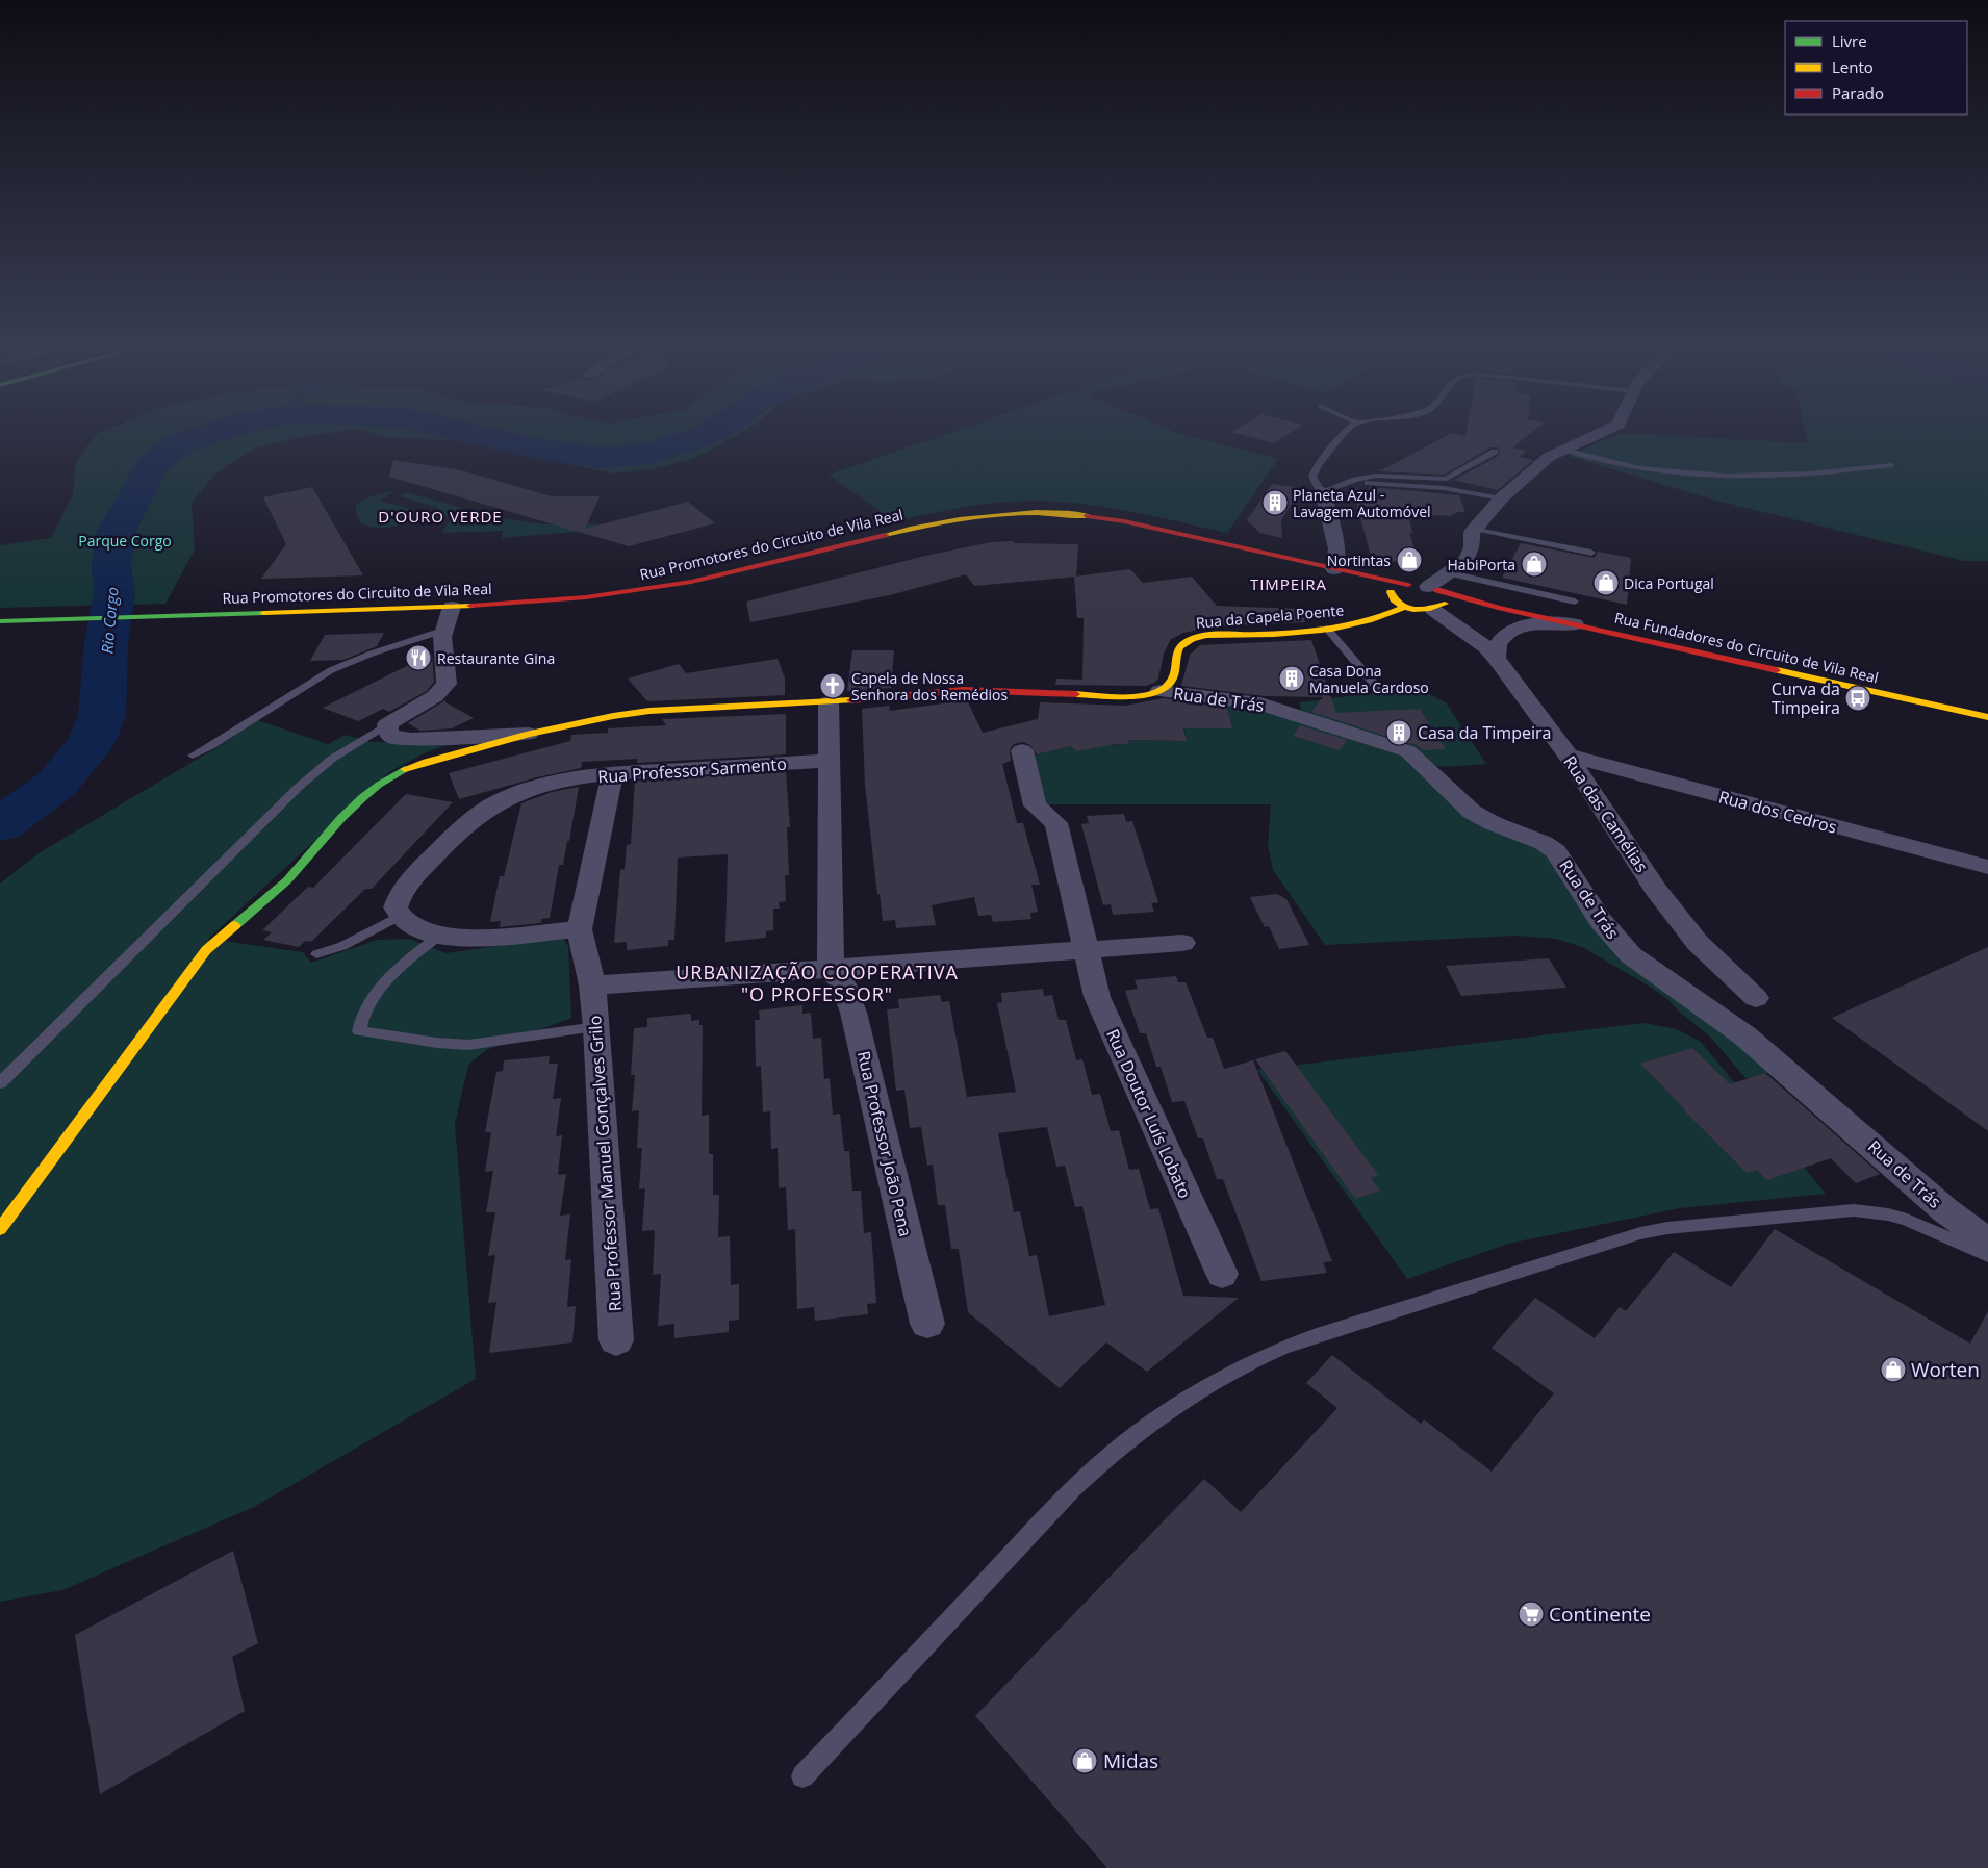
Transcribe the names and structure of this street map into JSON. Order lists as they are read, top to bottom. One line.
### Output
{"streets":{"main road":["Rua Promotores do Circuito de Vila Real","Rua da Capela Poente","Rua Fundadores do Circuito de Vila Real"],"street":["Rua de Trás","Rua Professor Sarmento","Rua dos Cedros","Rua das Camélias","Rua Doutor Luís Lobato","Rua Professor João Pena","Rua Professor Manuel Gonçalves Grilo"]},"crossings":[["Rua da Capela Poente","Rua de Trás"],["Rua Fundadores do Circuito de Vila Real","Rua das Camélias"],["Rua dos Cedros","Rua das Camélias"]],"districts":["D'OURO VERDE","TIMPEIRA","URBANIZAÇÃO COOPERATIVA \"O PROFESSOR\""],"water":["Rio Corgo"],"parks":["Parque Corgo"],"places":{"building":["Planeta Azul - Lavagem Automóvel","Casa Dona Manuela Cardoso","Casa da Timpeira"],"shop":["Nortintas","HabiPorta","Dica Portugal","Worten","Midas"],"restaurant":["Restaurante Gina"],"church":["Capela de Nossa Senhora dos Remédios"],"bus stop":["Curva da Timpeira"],"supermarket":["Continente"]},"legend":["Livre","Lento","Parado"]}
